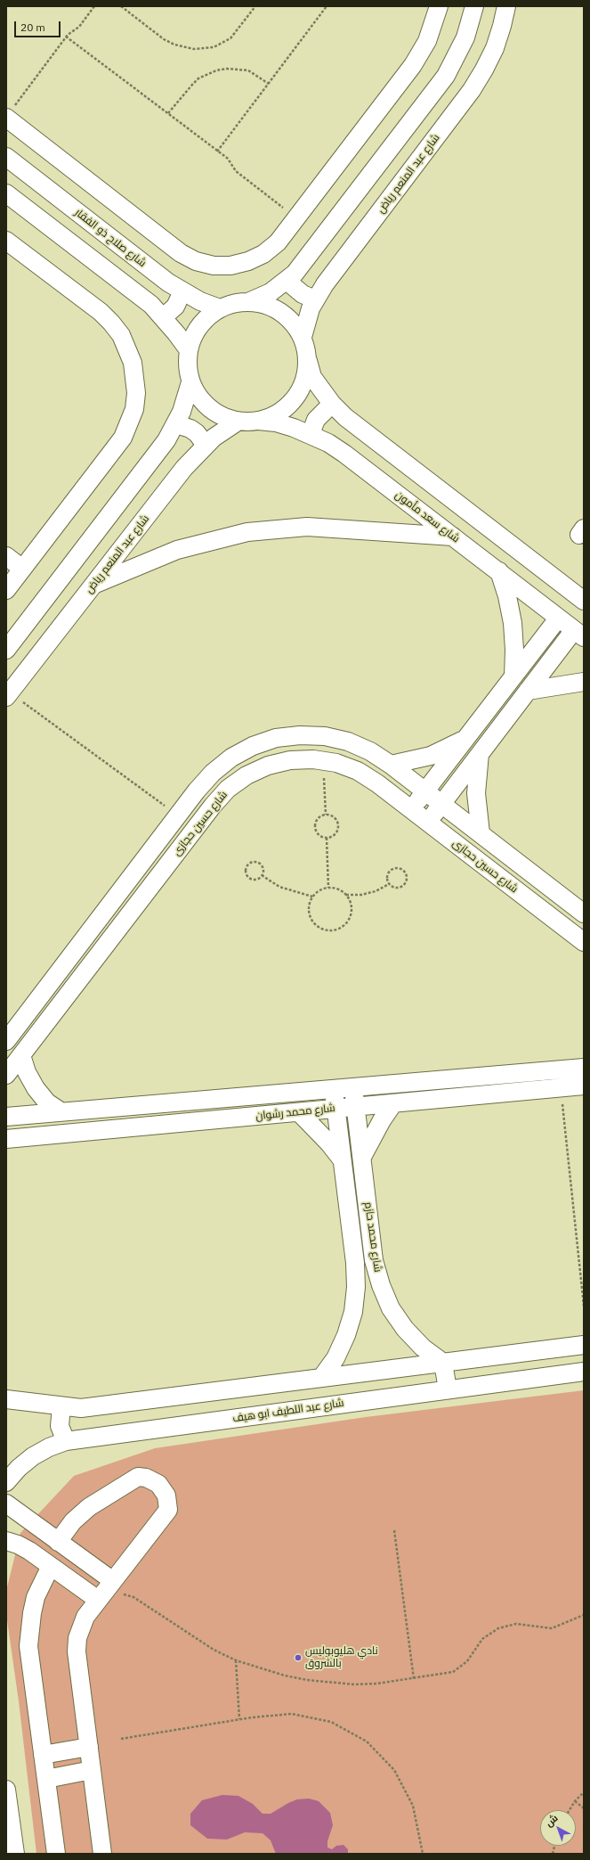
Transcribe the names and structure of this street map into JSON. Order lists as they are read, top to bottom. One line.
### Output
{"streets":{"street":["شارع عبد المنعم رياض","شارع صلاح ذو الفقار","شارع سعد مأمون","شارع حسين حجازى","شارع محمد رشوان","شارع محمد حازم","شارع عبد اللطيف ابو هيف"]},"crossings":[["شارع عبد المنعم رياض","شارع صلاح ذو الفقار"],["شارع عبد المنعم رياض","شارع سعد مأمون"],["شارع صلاح ذو الفقار","شارع سعد مأمون"],["شارع محمد رشوان","شارع محمد حازم"]],"places":["نادي هليوبوليس بالشروق"],"scale_bar":"20 m","north":"top left"}
